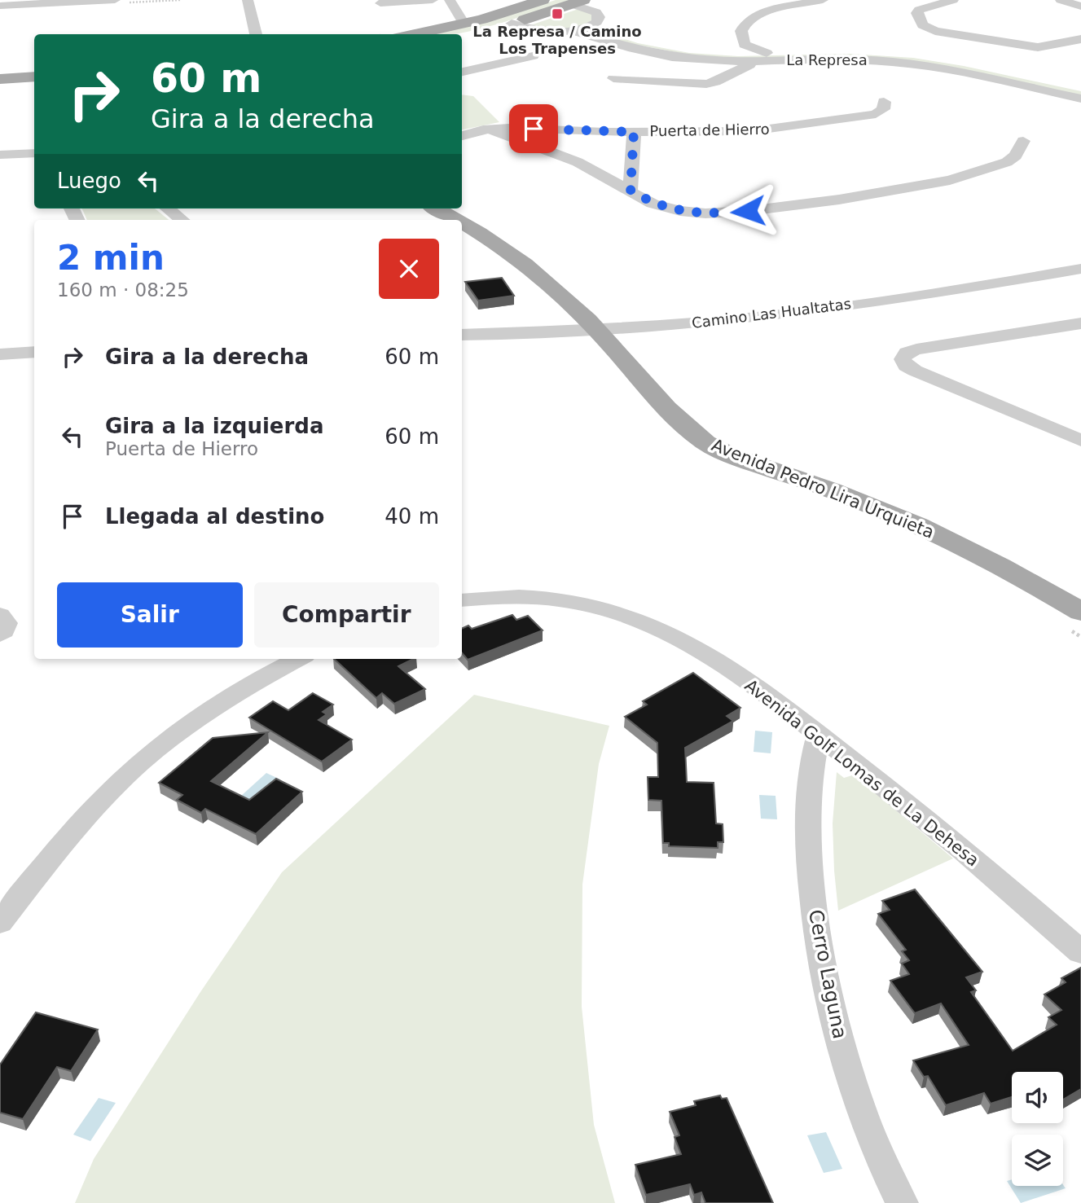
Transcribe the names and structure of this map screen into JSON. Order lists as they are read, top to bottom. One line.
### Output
{"streets":{"main road":["Avenida Pedro Lira Urquieta"],"street":["La Represa","Puerta de Hierro","Camino Las Hualtatas","Avenida Golf Lomas de La Dehesa","Cerro Laguna"]},"crossings":[["Camino Las Hualtatas","Avenida Pedro Lira Urquieta"],["Avenida Golf Lomas de La Dehesa","Cerro Laguna"]],"places":{"transit":["La Represa / Camino Los Trapenses"]},"page":{"turn":["60 m","Gira a la derecha"],"then":"Luego","heading":["2 min","160 m · 08:25"],"list":[{"name":"Gira a la derecha","value":"60 m"},{"name":"Gira a la izquierda","note":"Puerta de Hierro","value":"60 m"},{"name":"Llegada al destino","value":"40 m"}],"buttons":["Salir","Compartir"]}}
